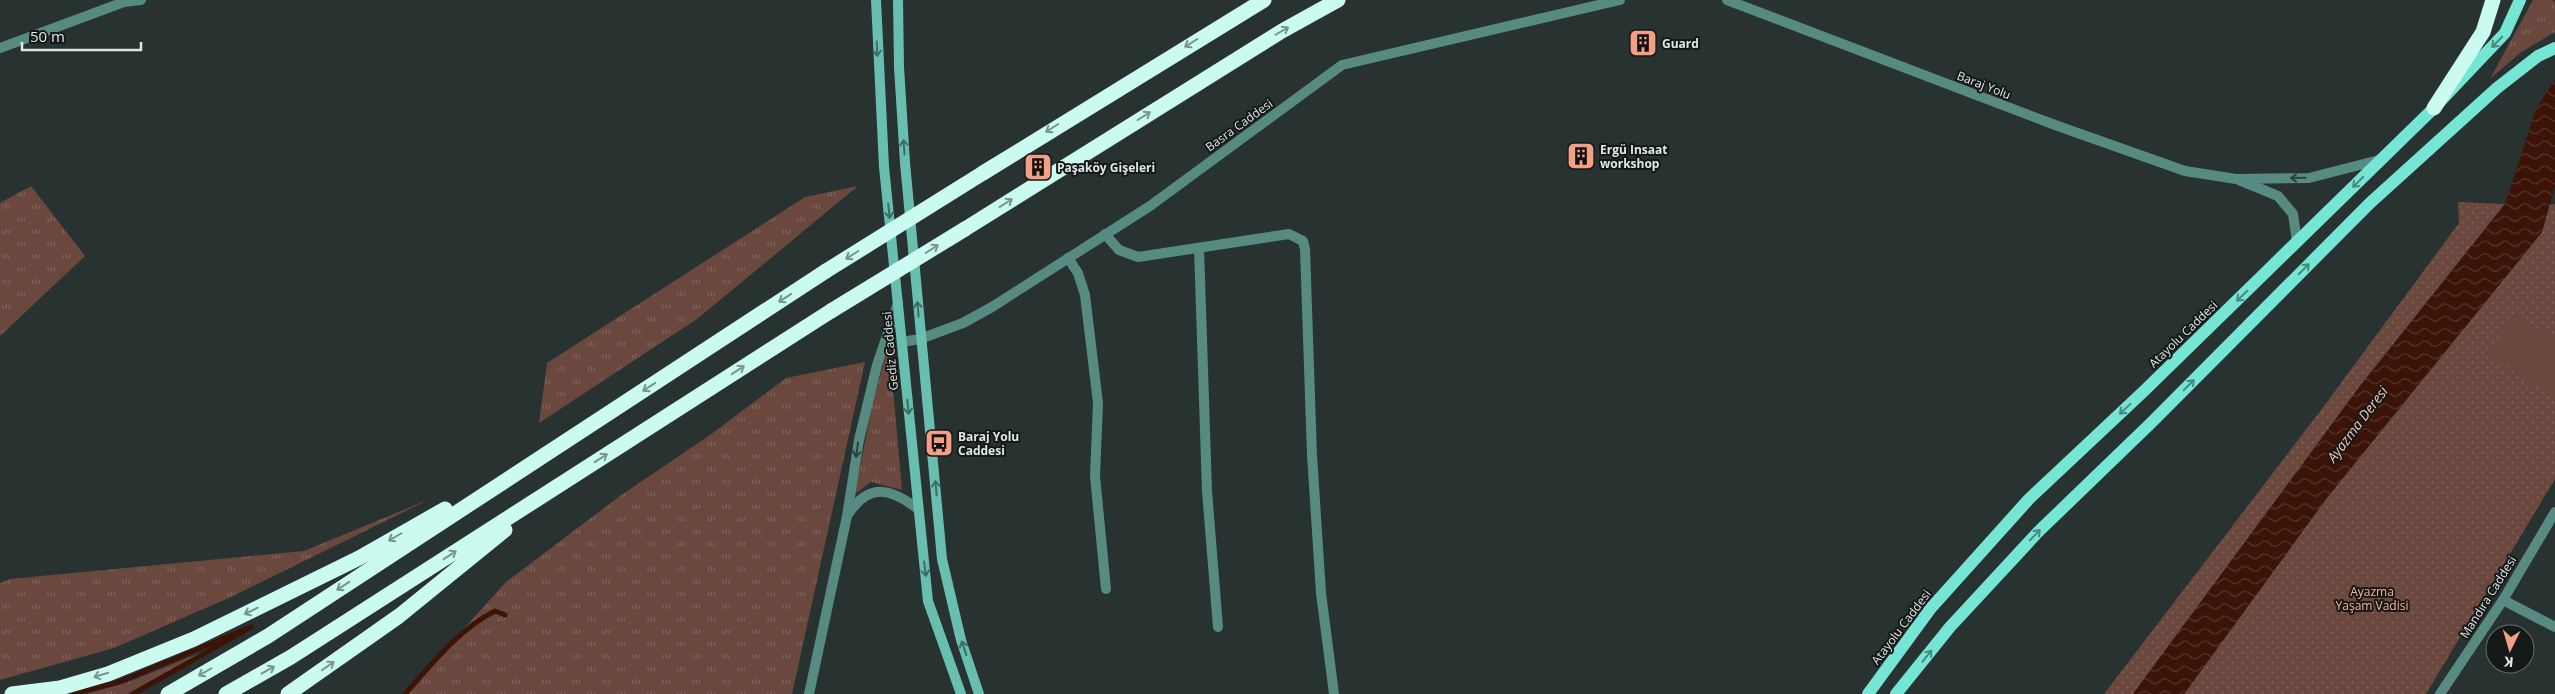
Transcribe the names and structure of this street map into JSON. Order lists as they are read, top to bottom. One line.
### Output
{"streets":{"main road":["Atayolu Caddesi","Gediz Caddesi"],"street":["Baraj Yolu","Basra Caddesi","Mandıra Caddesi"]},"crossings":[["Baraj Yolu","Atayolu Caddesi"],["Basra Caddesi","Gediz Caddesi"]],"water":["Ayazma Deresi"],"parks":["Ayazma Yaşam Vadisi"],"places":{"building":["Guard","Ergü Insaat workshop","Paşaköy Gişeleri"],"bus stop":["Baraj Yolu Caddesi"]},"scale_bar":"50 m","north":"bottom"}
